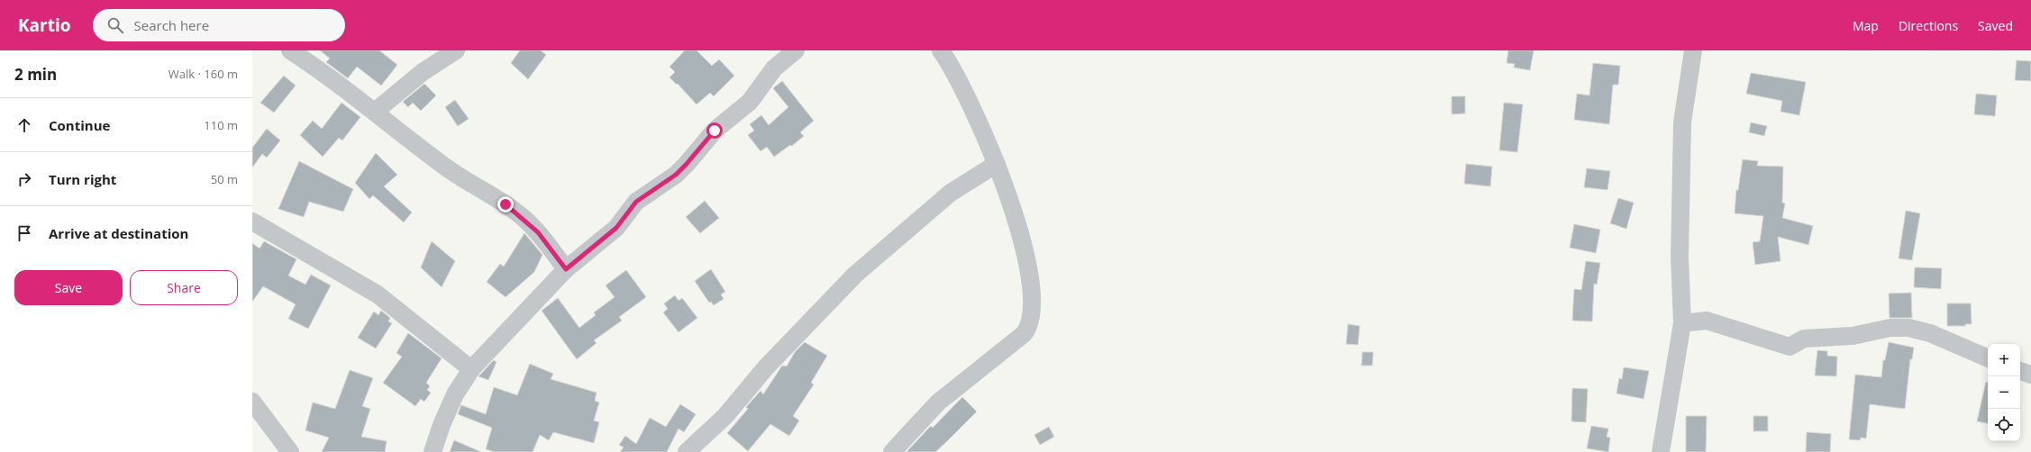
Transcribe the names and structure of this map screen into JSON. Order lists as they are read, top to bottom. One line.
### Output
{"page":{"header":"Kartio","search":"Search here","nav":["Map","Directions","Saved"],"heading":["2 min","Walk · 160 m"],"list":[["Continue","110 m"],["Turn right","50 m"],"Arrive at destination"],"buttons":["Save","Share"],"map_buttons":["+","−"]}}
